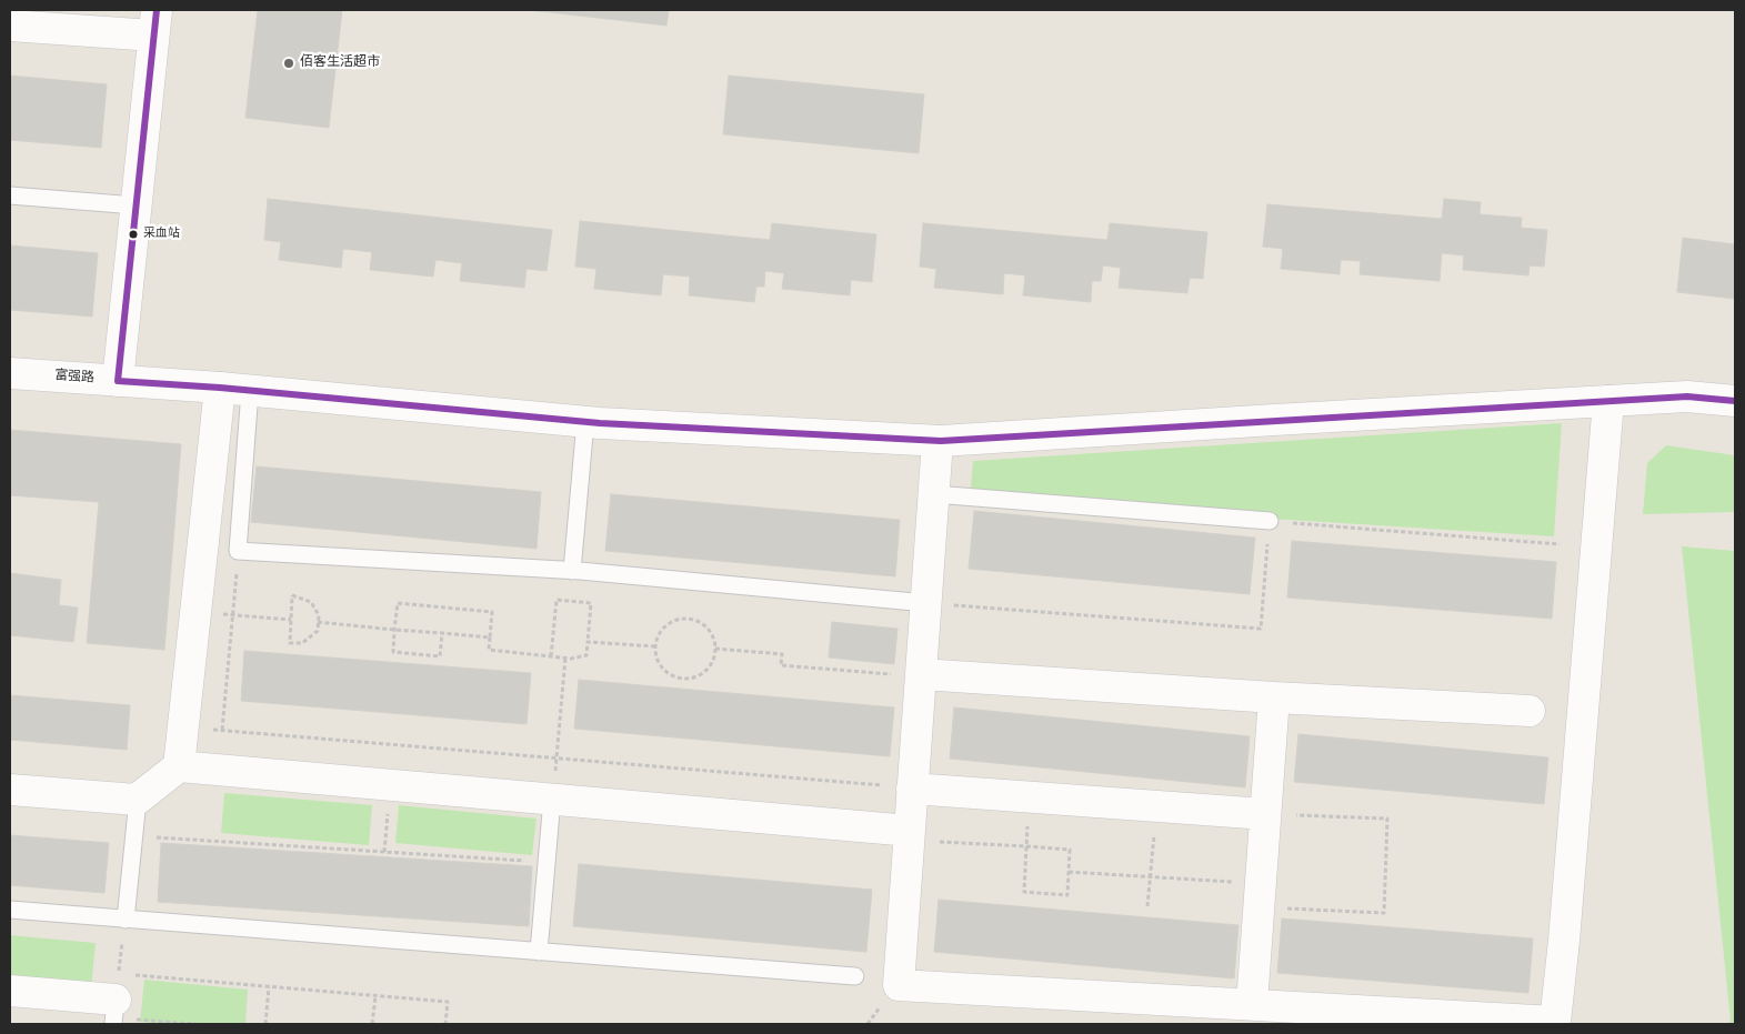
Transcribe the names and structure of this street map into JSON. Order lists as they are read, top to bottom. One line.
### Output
{"streets":{"street":["富强路"]},"places":["佰客生活超市","采血站"]}
